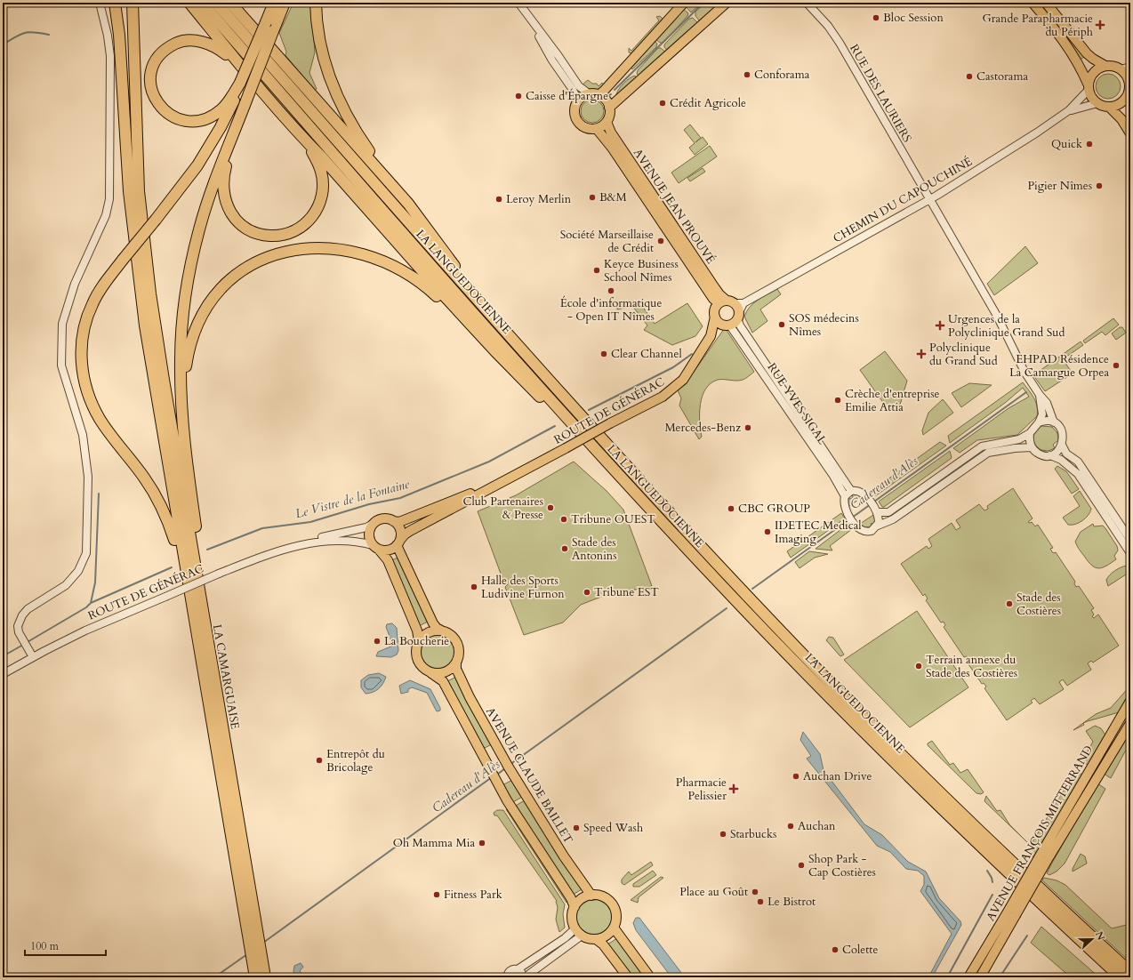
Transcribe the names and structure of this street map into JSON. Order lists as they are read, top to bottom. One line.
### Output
{"streets":{"highway":["LA LANGUEDOCIENNE","LA CAMARGUAISE"],"main road":["AVENUE JEAN PROUVÉ","ROUTE DE GÉNÉRAC","AVENUE CLAUDE BAILLET","AVENUE FRANÇOIS MITTERRAND"],"street":["RUE DES LAURIERS","CHEMIN DU CAPOUCHINÉ","RUE YVES SIGAL"]},"crossings":[["RUE DES LAURIERS","CHEMIN DU CAPOUCHINÉ"],["RUE DES LAURIERS","RUE YVES SIGAL"],["CHEMIN DU CAPOUCHINÉ","AVENUE JEAN PROUVÉ"],["CHEMIN DU CAPOUCHINÉ","RUE YVES SIGAL"],["CHEMIN DU CAPOUCHINÉ","ROUTE DE GÉNÉRAC"],["AVENUE JEAN PROUVÉ","RUE YVES SIGAL"],["AVENUE JEAN PROUVÉ","ROUTE DE GÉNÉRAC"],["RUE YVES SIGAL","ROUTE DE GÉNÉRAC"]],"water":["Cadereau d'Alès","Le Vistre de la Fontaine"],"places":{"other":["Bloc Session","Conforama","Castorama","Caisse d'Épargne","Crédit Agricole","Quick","Pigier Nîmes","B&M","Leroy Merlin","Société Marseillaise de Crédit","Keyce Business School Nîmes","École d'informatique - Open IT Nîmes","SOS médecins Nîmes","Clear Channel","EHPAD Résidence La Camargue Orpea","Crèche d'entreprise Emilie Attia","Mercedes-Benz","Club Partenaires & Presse","CBC GROUP","Tribune OUEST","IDETEC Medical Imaging","Stade des Antonins","Halle des Sports Ludivine Furnon","Tribune EST","Stade des Costières","La Boucherie","Terrain annexe du Stade des Costières","Entrepôt du Bricolage","Auchan Drive","Auchan","Speed Wash","Starbucks","Oh Mamma Mia","Shop Park - Cap Costières","Place au Goût","Fitness Park","Le Bistrot","Colette"],"health":["Grande Parapharmacie du Périph","Urgences de la Polyclinique Grand Sud","Polyclinique du Grand Sud","Pharmacie Pelissier"]},"scale_bar":"100 m","north":"right"}
